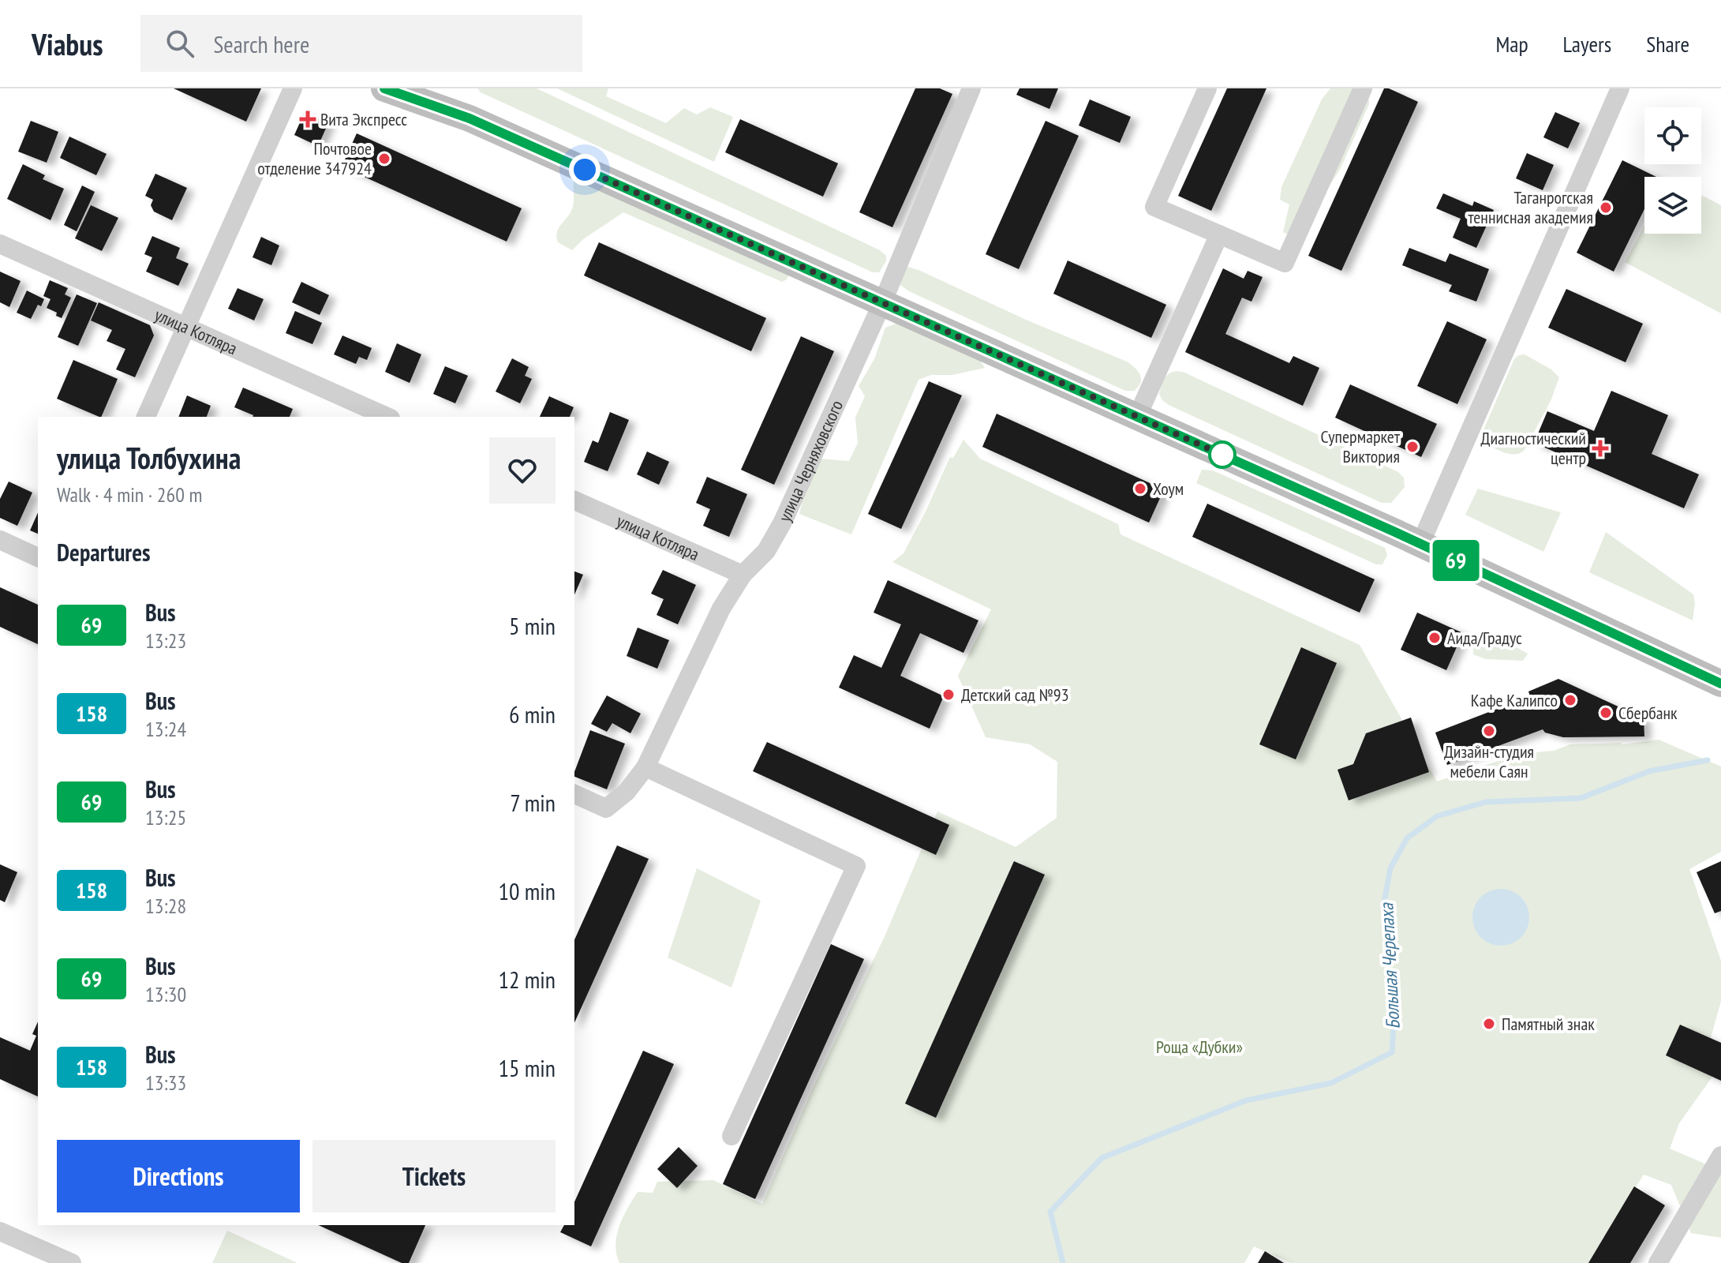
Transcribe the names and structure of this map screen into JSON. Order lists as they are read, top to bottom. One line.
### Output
{"streets":{"street":["улица Котляра","улица Черняховского"]},"crossings":[["улица Котляра","улица Черняховского"]],"water":["Большая Черепаха"],"parks":["Роща «Дубки»"],"places":{"health":["Вита Экспресс","Диагностический центр"],"other":["Почтовое отделение 347924","Таганрогская теннисная академия","Супермаркет Виктория","Хоум","Аида/Градус","Детский сад №93","Кафе Калипсо","Сбербанк","Дизайн-студия мебели Саян","Памятный знак"]},"lines":["bus line 69"],"page":{"header":"Viabus","search":"Search here","nav":["Map","Layers","Share"],"on_map":"69","heading":[["улица Толбухина","Walk · 4 min · 260 m"],"Departures"],"list":[{"mark":"69","name":"Bus","note":"13:23","value":"5 min"},{"mark":"158","name":"Bus","note":"13:24","value":"6 min"},{"mark":"69","name":"Bus","note":"13:25","value":"7 min"},{"mark":"158","name":"Bus","note":"13:28","value":"10 min"},{"mark":"69","name":"Bus","note":"13:30","value":"12 min"},{"mark":"158","name":"Bus","note":"13:33","value":"15 min"}],"buttons":["Directions","Tickets"]}}
